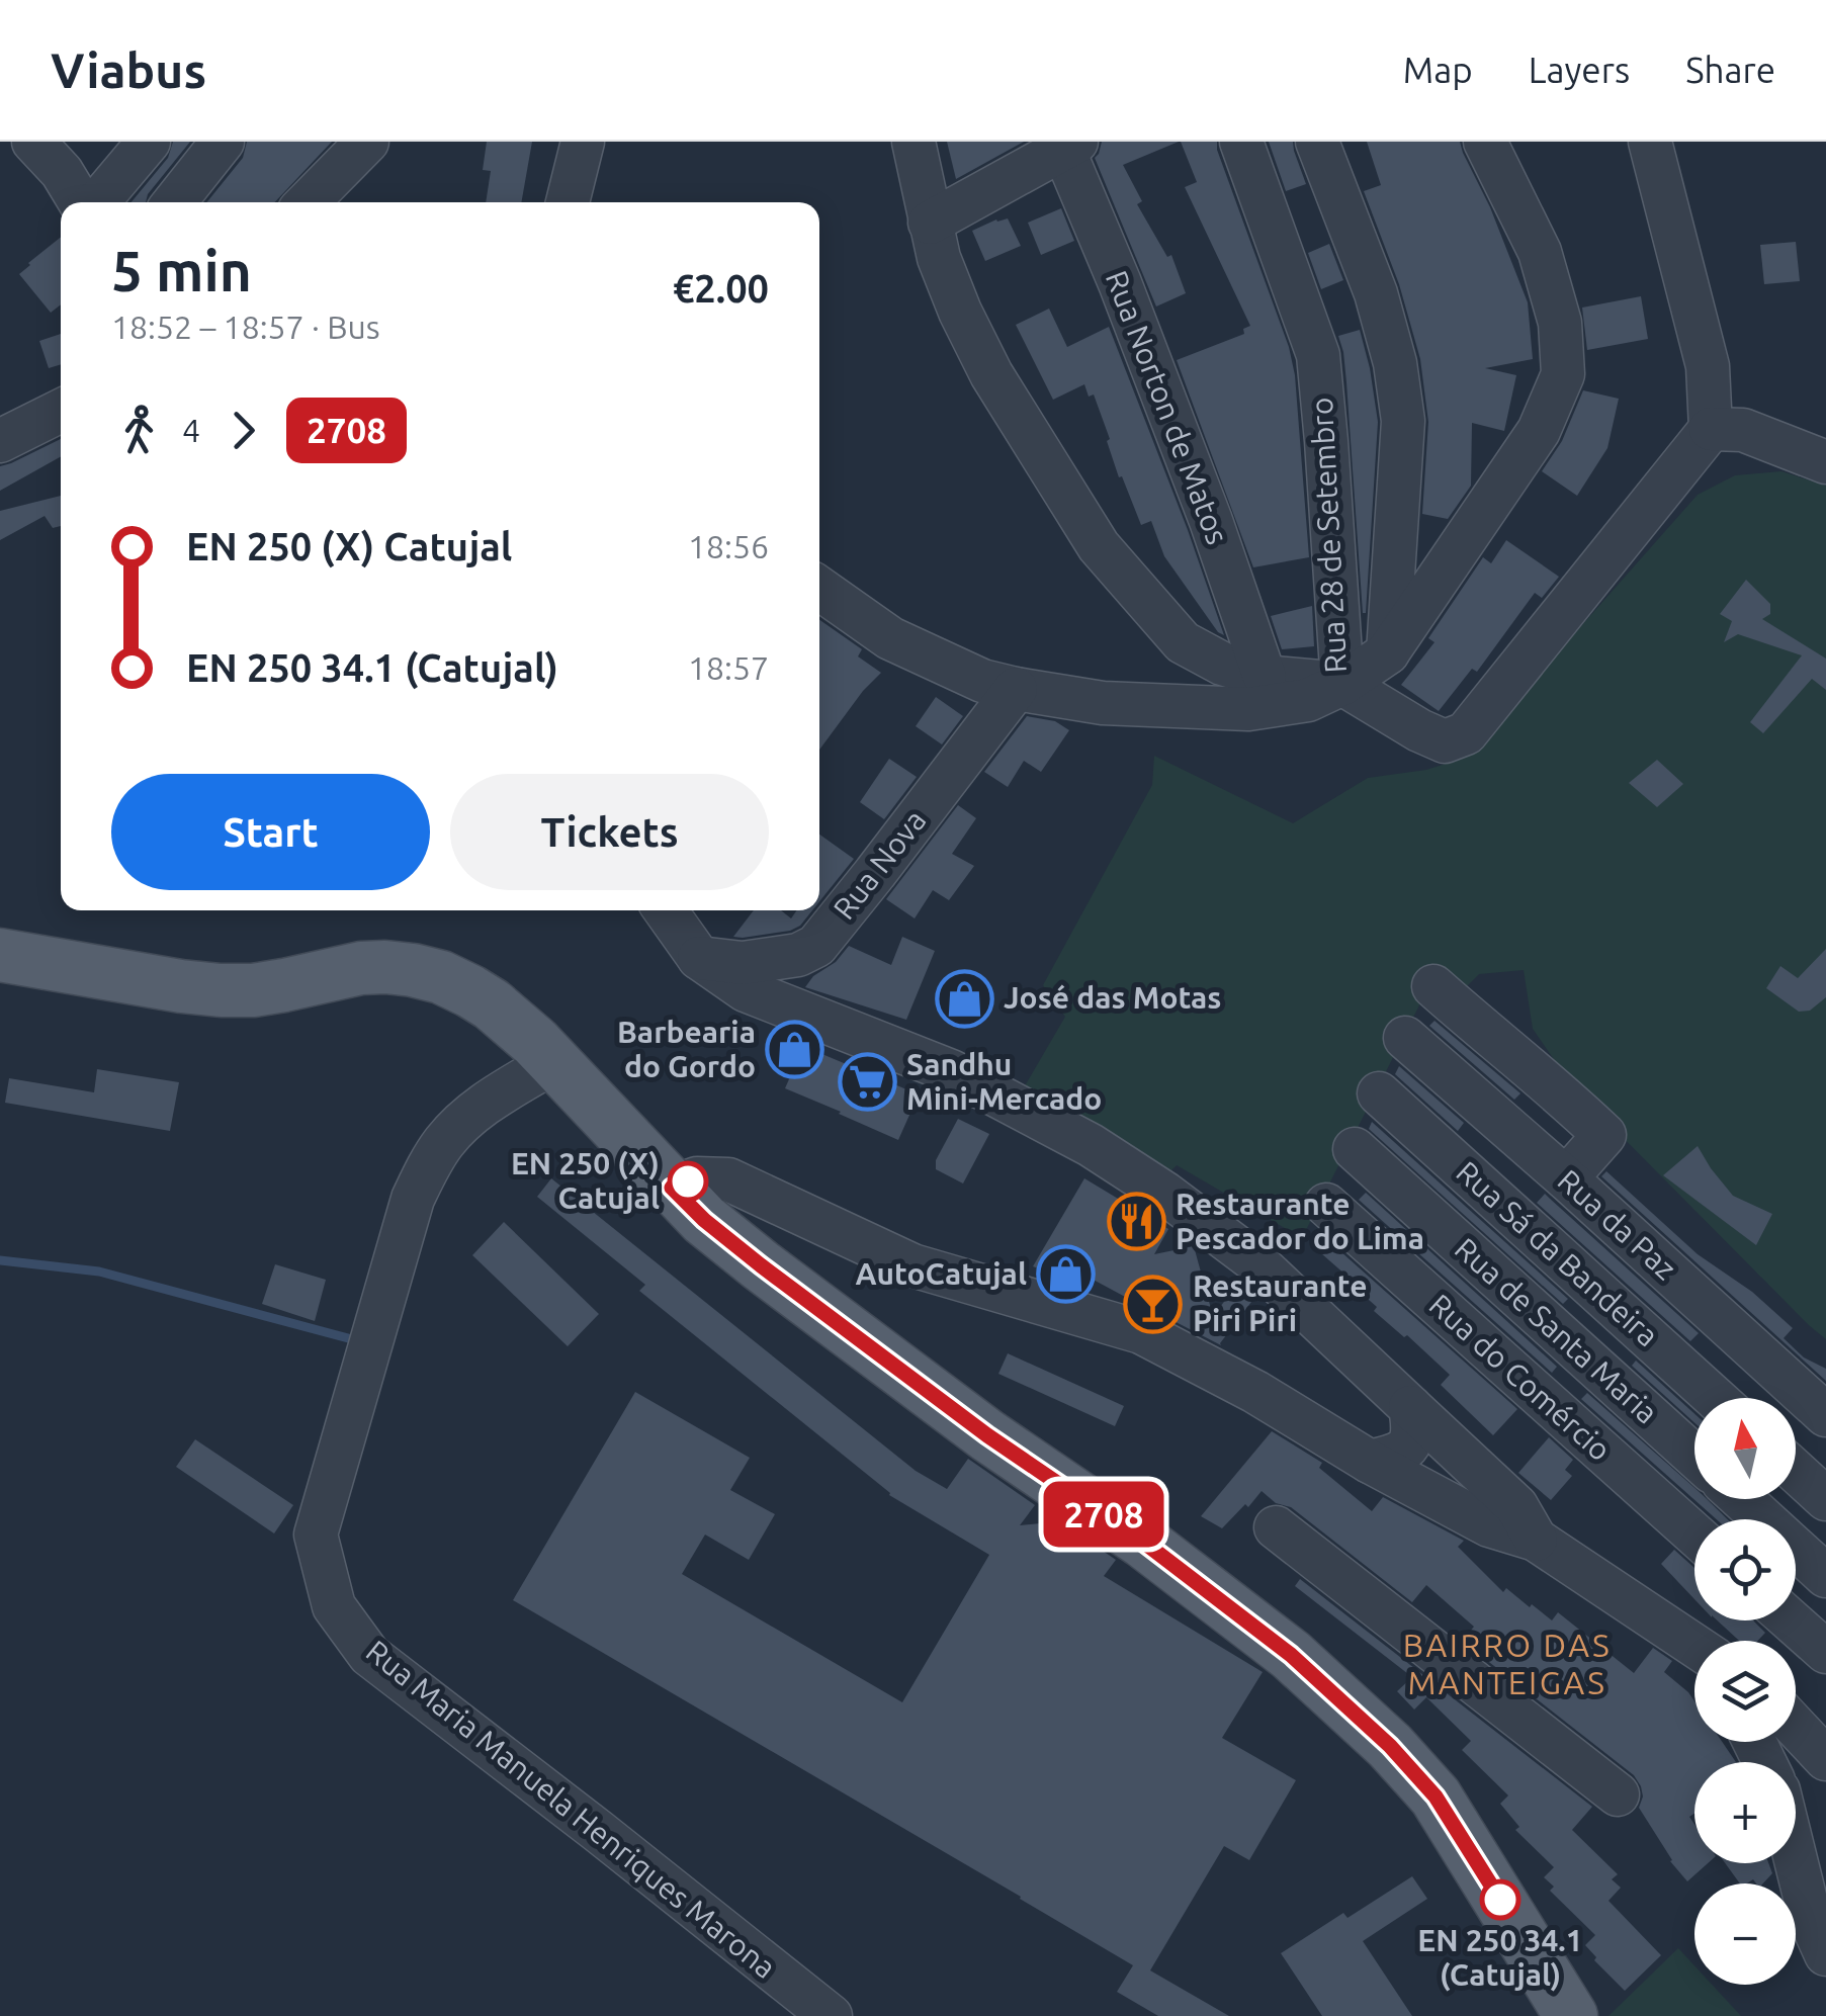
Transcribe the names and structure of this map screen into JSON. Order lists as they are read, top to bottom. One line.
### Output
{"streets":{"street":["Rua Norton de Matos","Rua 28 de Setembro","Rua Nova","Rua da Paz","Rua Sá da Bandeira","Rua de Santa Maria","Rua do Comércio","Rua Maria Manuela Henriques Marona"]},"crossings":[["Rua 28 de Setembro","Rua Nova"]],"districts":["BAIRRO DAS MANTEIGAS"],"places":{"shop":["José das Motas","Barbearia do Gordo","AutoCatujal"],"supermarket":["Sandhu Mini-Mercado"],"other":["EN 250 (X) Catujal","EN 250 34.1 (Catujal)"],"restaurant":["Restaurante Pescador do Lima"],"bar":["Restaurante Piri Piri"]},"lines":["bus line 2708"],"north":"top","page":{"header":"Viabus","nav":["Map","Layers","Share"],"on_map":"2708","heading":["5 min","18:52 – 18:57 · Bus","€2.00"],"legs":["4","2708"],"list":[{"name":"EN 250 (X) Catujal","value":"18:56"},{"name":"EN 250 34.1 (Catujal)","value":"18:57"}],"buttons":["Start","Tickets"],"map_buttons":["+","−"]}}
